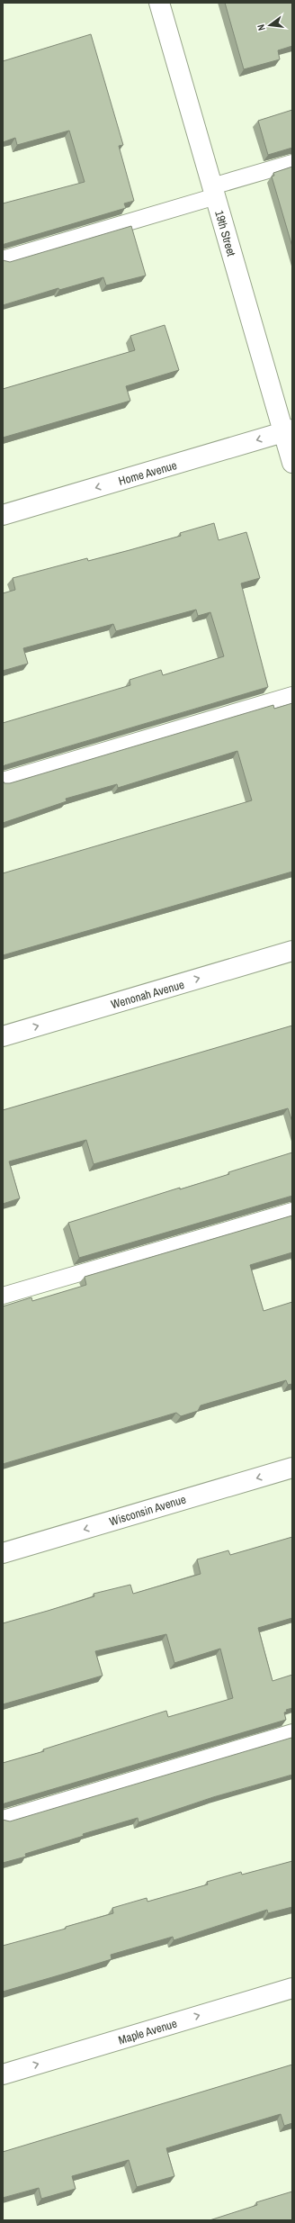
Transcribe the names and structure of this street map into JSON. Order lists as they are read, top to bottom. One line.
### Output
{"streets":{"street":["19th Street","Home Avenue","Wenonah Avenue","Wisconsin Avenue","Maple Avenue"]},"crossings":[["19th Street","Home Avenue"]],"one_way":["Home Avenue","Wenonah Avenue","Wisconsin Avenue","Maple Avenue"],"north":"left"}
